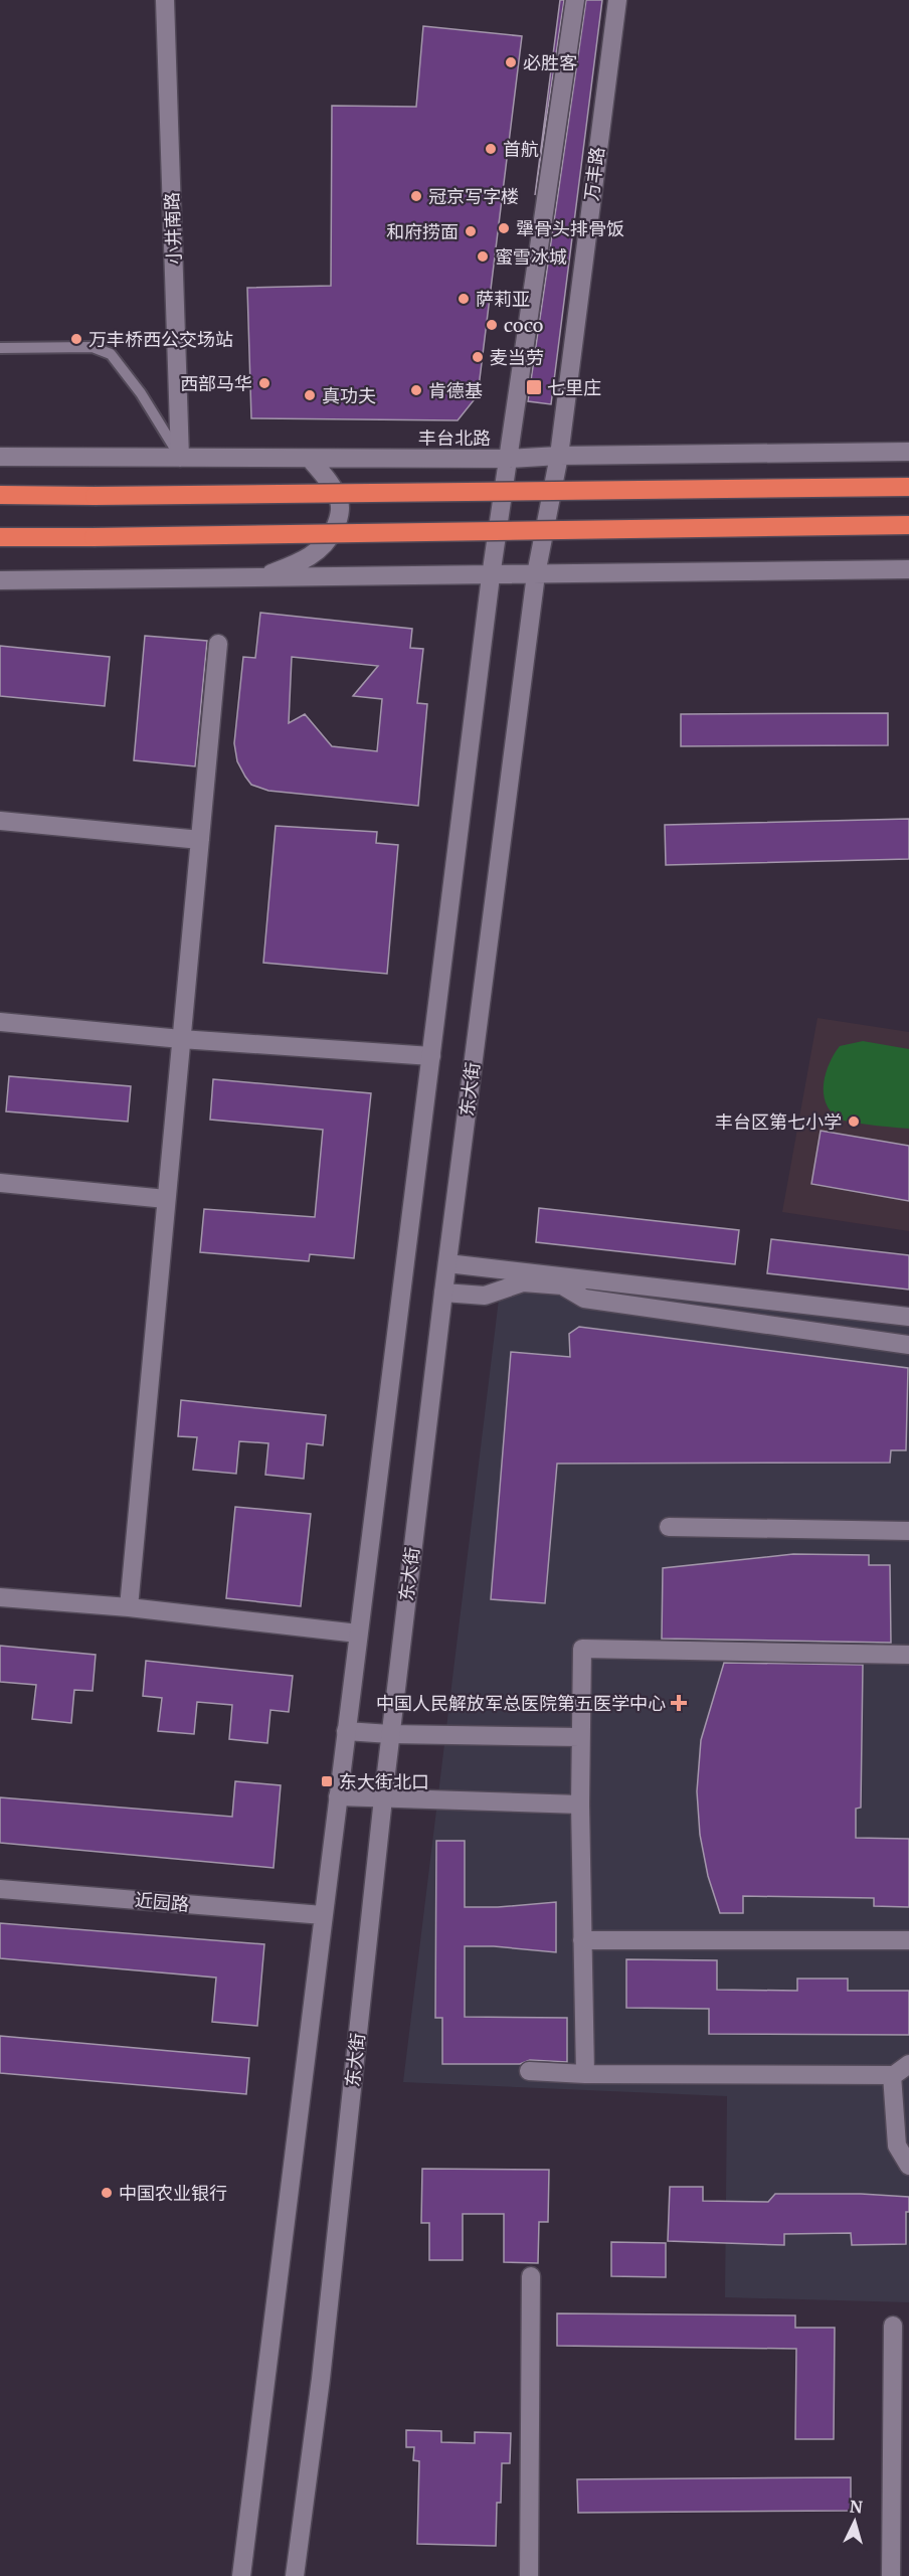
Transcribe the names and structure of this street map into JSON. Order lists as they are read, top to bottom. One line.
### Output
{"streets":{"street":["万丰路","小井南路","丰台北路","东大街","近园路"]},"crossings":[["万丰路","丰台北路"],["万丰路","东大街"],["小井南路","丰台北路"]],"places":{"other":["必胜客","首航","冠京写字楼","犟骨头排骨饭","和府捞面","蜜雪冰城","萨莉亚","coco","万丰桥西公交场站","麦当劳","西部马华","肯德基","真功夫","丰台区第七小学","中国农业银行"],"transit":["七里庄","东大街北口"],"health":["中国人民解放军总医院第五医学中心"]},"north":"top"}
